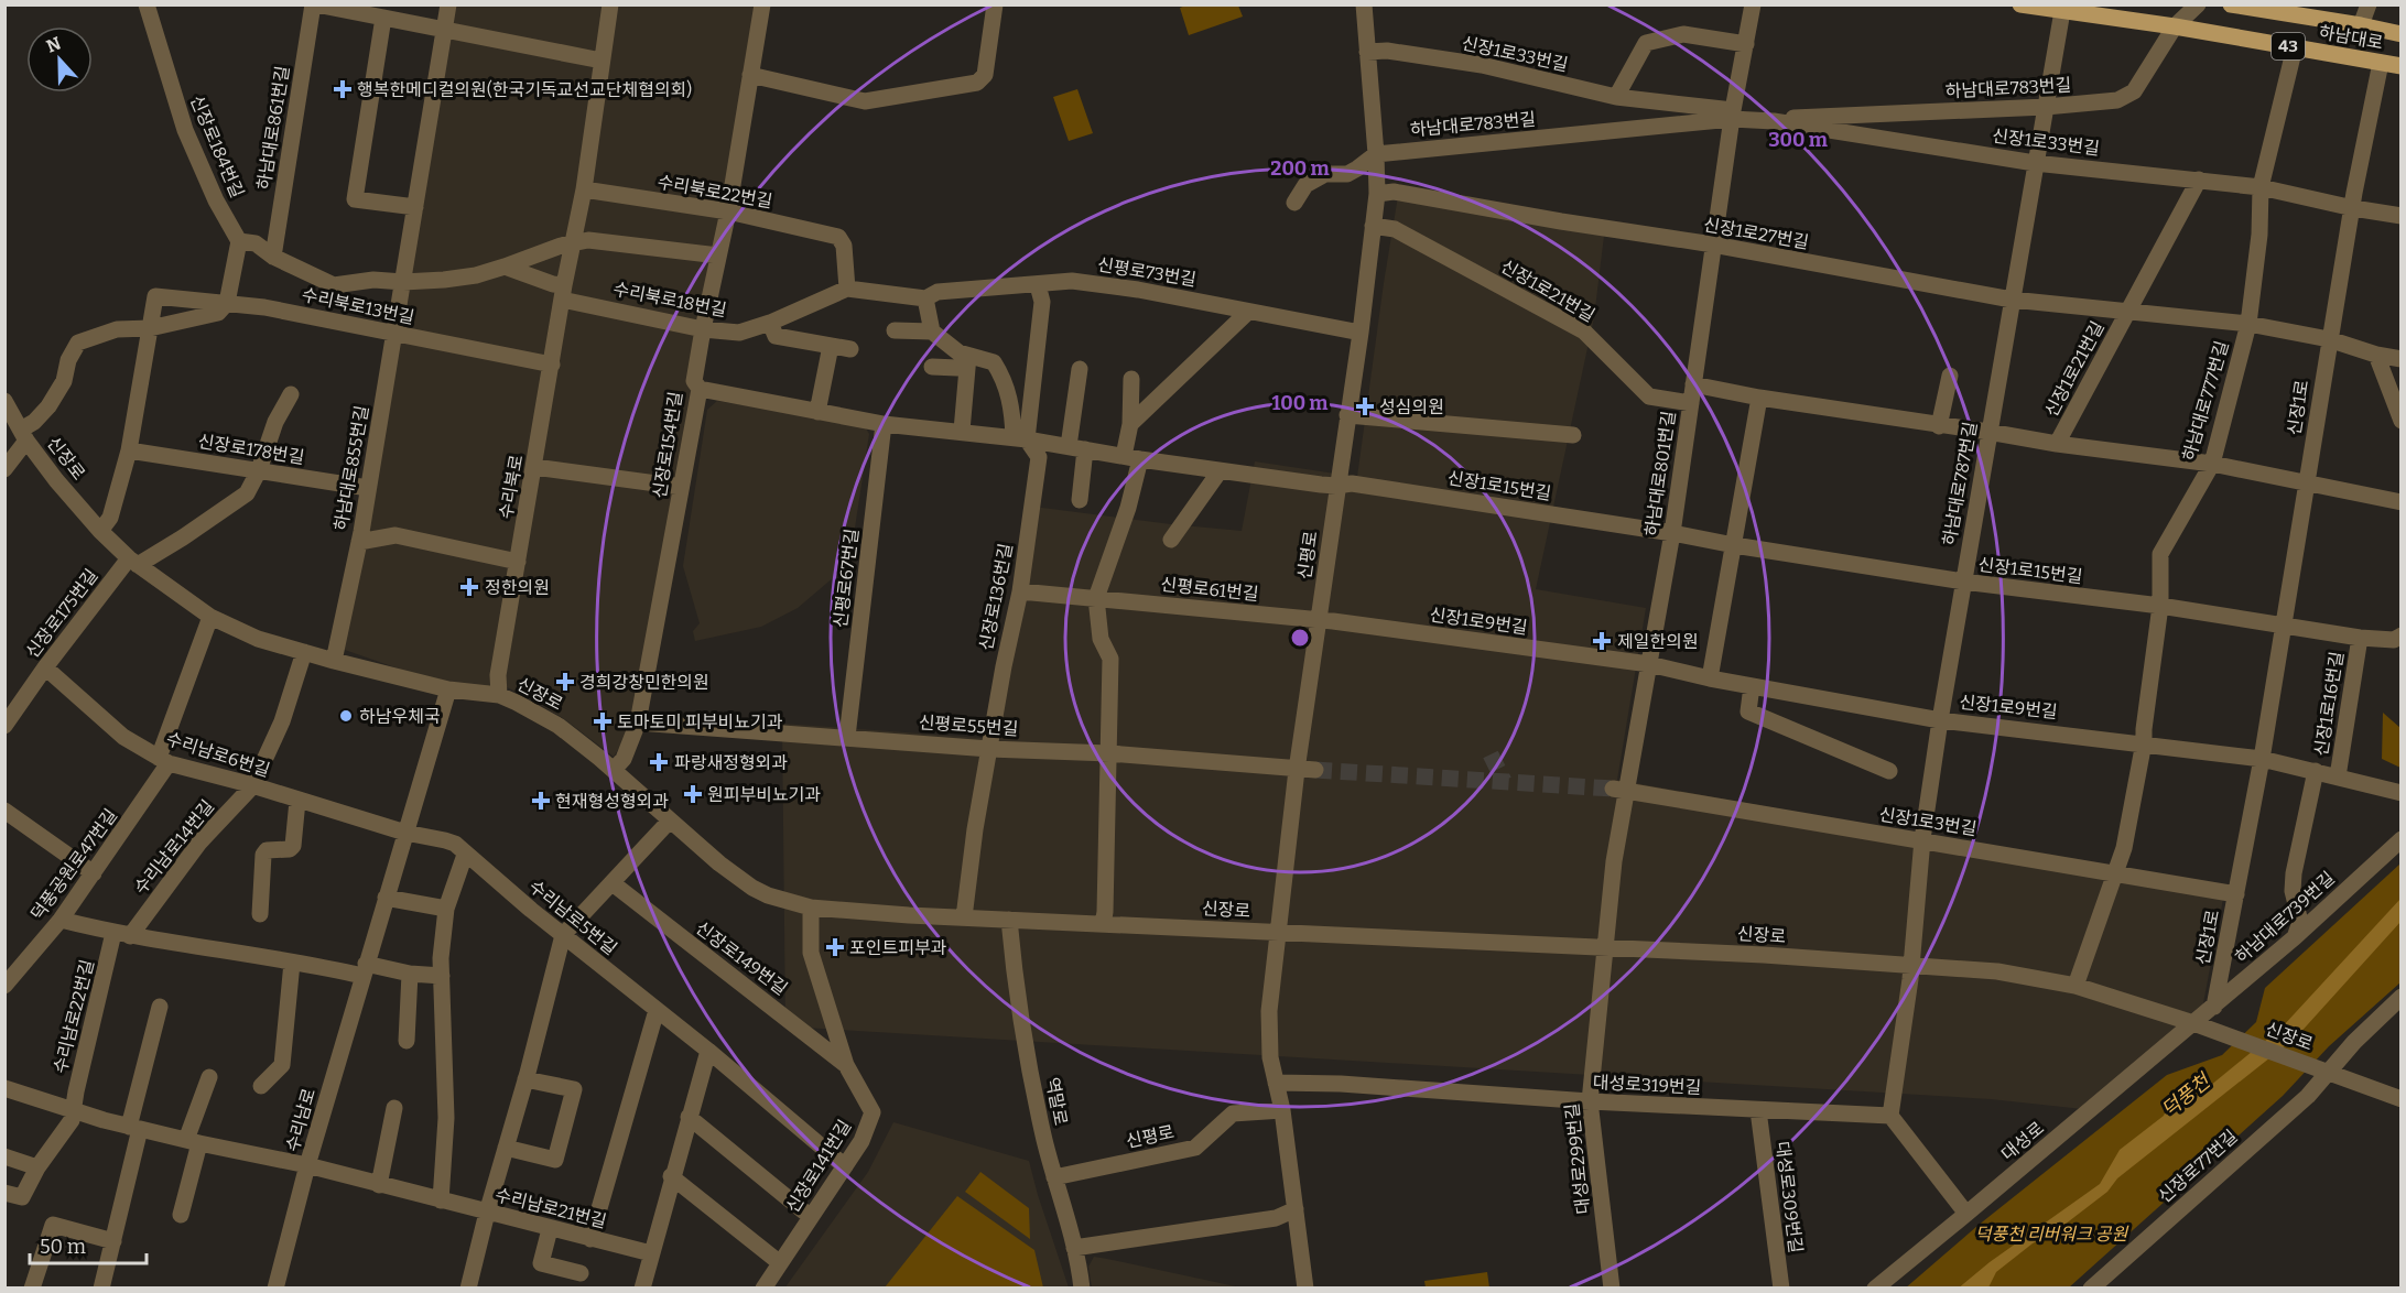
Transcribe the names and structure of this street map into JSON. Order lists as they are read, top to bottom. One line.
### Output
{"streets":{"main road":["하남대로","43"],"street":["신장1로33번길","하남대로783번길","하남대로861번길","신장로184번길","수리북로22번길","신장1로27번길","신평로73번길","신장1로21번길","수리북로18번길","수리북로13번길","하남대로777번길","신장1로","신장로154번길","신장로178번길","신장로","하남대로855번길","하남대로801번길","하남대로787번길","신장1로15번길","수리북로","신평로","신평로67번길","신평로61번길","신장로136번길","신장로175번길","신장1로9번길","신장1로16번길","신평로55번길","수리남로6번길","신장1로3번길","수리남로14번길","덕풍공원로47번길","수리남로5번길","하남대로739번길","신장로149번길","수리남로22번길","대성로319번길","역말로","수리남로","대성로","대성로299번길","신장로141번길","신장로77번길","대성로309번길","수리남로21번길"]},"crossings":[["하남대로","하남대로783번길"],["하남대로","하남대로777번길"],["하남대로","신장1로"],["하남대로","하남대로787번길"],["신장1로33번길","하남대로783번길"],["신장1로33번길","하남대로777번길"],["신장1로33번길","신장1로"],["신장1로33번길","하남대로801번길"],["신장1로33번길","하남대로787번길"],["신장1로33번길","신평로"],["하남대로783번길","하남대로801번길"],["하남대로783번길","하남대로787번길"],["하남대로783번길","신평로"],["수리북로22번길","신평로73번길"],["수리북로22번길","수리북로18번길"],["수리북로22번길","신장로154번길"],["수리북로22번길","수리북로"],["신장1로27번길","신장1로21번길"],["신장1로27번길","하남대로777번길"],["신장1로27번길","신장1로"],["신장1로27번길","하남대로801번길"],["신장1로27번길","하남대로787번길"],["신장1로27번길","신평로"],["신평로73번길","수리북로18번길"],["신평로73번길","신평로"],["신평로73번길","신장로136번길"],["신장1로21번길","하남대로777번길"],["신장1로21번길","신장1로"],["신장1로21번길","하남대로801번길"],["신장1로21번길","하남대로787번길"],["신장1로21번길","신평로"],["수리북로18번길","신장로154번길"],["수리북로18번길","수리북로"],["수리북로13번길","하남대로855번길"],["수리북로13번길","수리북로"],["하남대로777번길","신장로"],["하남대로777번길","신장1로15번길"],["하남대로777번길","신장1로9번길"],["하남대로777번길","신장1로3번길"],["신장1로","신장1로15번길"],["신장1로","신장1로9번길"],["신장1로","신장1로16번길"],["신장1로","신장1로3번길"],["신장1로","하남대로739번길"],["신장로154번길","신장로"],["신장로154번길","신평로55번길"],["신장로178번길","하남대로855번길"],["신장로178번길","신장로175번길"],["신장로","하남대로855번길"],["신장로","하남대로801번길"],["신장로","하남대로787번길"],["신장로","수리북로"],["신장로","신평로"],["신장로","신장로136번길"],["신장로","신장로175번길"],["신장로","덕풍공원로47번길"],["신장로","하남대로739번길"],["신장로","역말로"],["신장로","수리남로"],["신장로","대성로"],["신장로","대성로299번길"],["신장로","신장로141번길"],["신장로","신장로77번길"],["하남대로801번길","신장1로15번길"],["하남대로801번길","신장1로9번길"],["하남대로801번길","신장1로3번길"],["하남대로801번길","대성로299번길"],["하남대로787번길","신장1로15번길"],["하남대로787번길","신장1로9번길"],["하남대로787번길","신장1로3번길"],["하남대로787번길","대성로319번길"],["신장1로15번길","신평로"],["신장1로15번길","신장1로16번길"],["신평로","신평로61번길"],["신평로","신장1로9번길"],["신평로","신평로55번길"],["신평로","대성로319번길"],["신평로","역말로"],["신평로67번길","신평로55번길"],["신평로61번길","신장로136번길"],["신평로61번길","신장1로9번길"],["신장로136번길","신평로55번길"],["신장로175번길","수리남로6번길"],["수리남로6번길","수리남로14번길"],["수리남로6번길","덕풍공원로47번길"],["수리남로6번길","수리남로5번길"],["수리남로6번길","수리남로"],["수리남로14번길","수리남로22번길"],["수리남로5번길","수리남로"],["수리남로5번길","신장로141번길"],["하남대로739번길","대성로"],["신장로149번길","신장로141번길"],["대성로319번길","대성로299번길"],["대성로319번길","대성로309번길"],["수리남로","수리남로21번길"]],"water":["덕풍천"],"parks":["덕풍천 리버워크 공원"],"places":{"health":["행복한메디컬의원(한국기독교선교단체협의회)","성심의원","정한의원","제일한의원","경희강창민한의원","토마토미 피부비뇨기과","파랑새정형외과","원피부비뇨기과","현재형성형외과","포인트피부과"],"other":["하남우체국"]},"scale_bar":"50 m","north":"top","rings":["300 m","200 m","100 m"]}
